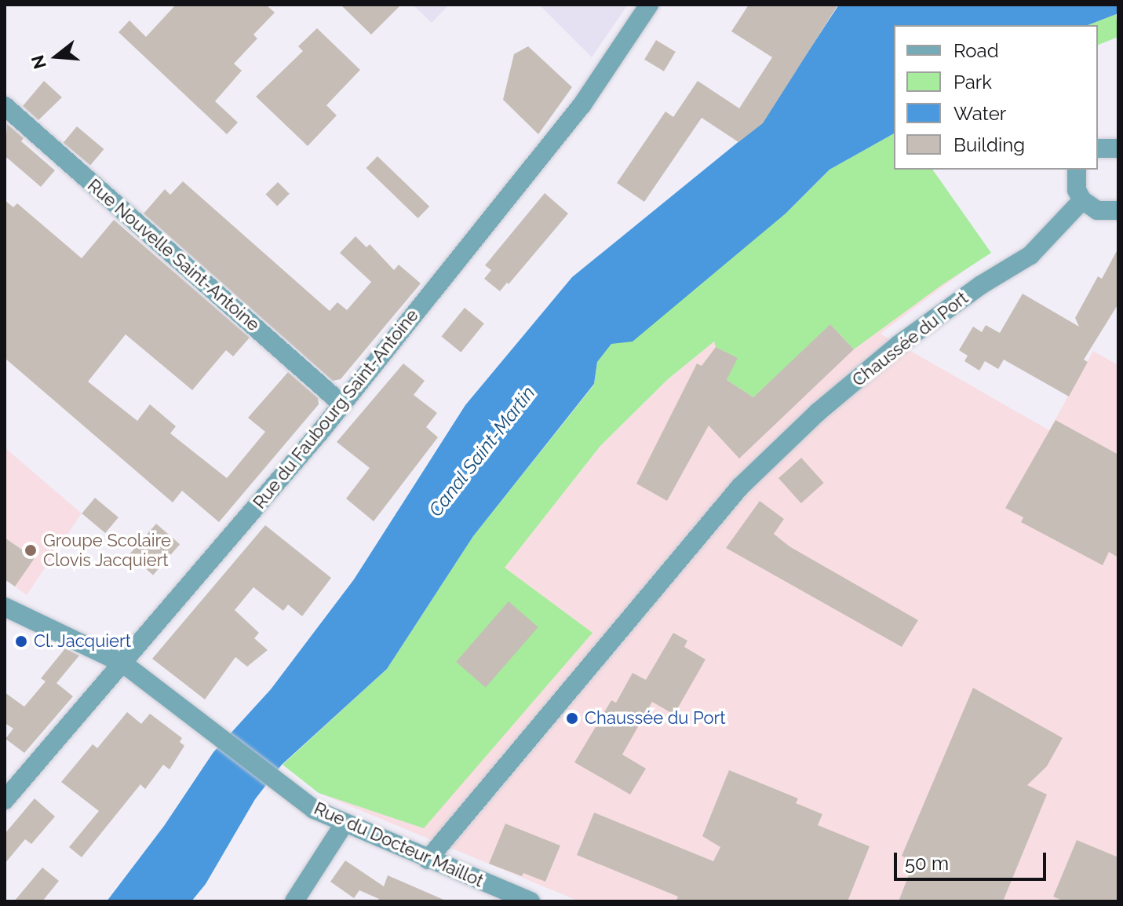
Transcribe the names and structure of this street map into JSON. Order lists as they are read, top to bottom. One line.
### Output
{"streets":{"street":["Rue Nouvelle Saint-Antoine","Chaussée du Port","Rue du Faubourg Saint-Antoine","Rue du Docteur Maillot"]},"crossings":[["Rue Nouvelle Saint-Antoine","Rue du Faubourg Saint-Antoine"],["Chaussée du Port","Rue du Docteur Maillot"],["Rue du Faubourg Saint-Antoine","Rue du Docteur Maillot"]],"water":["Canal Saint-Martin"],"places":["Groupe Scolaire Clovis Jacquiert","Cl. Jacquiert","Chaussée du Port"],"legend":["Road","Park","Water","Building"],"scale_bar":"50 m","north":"left"}
